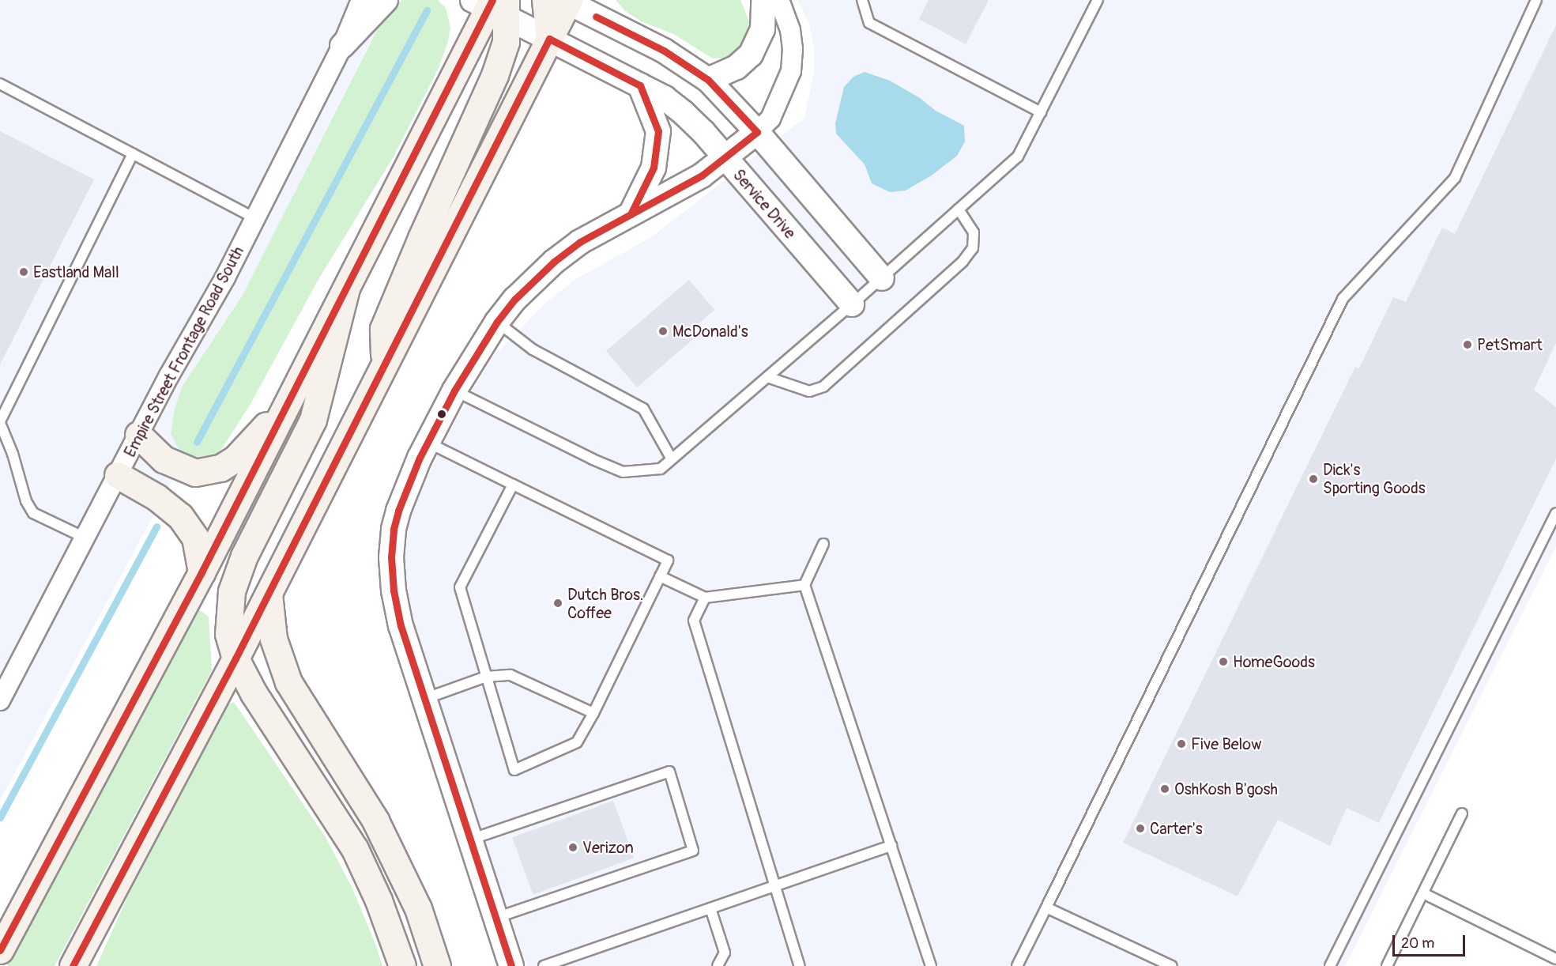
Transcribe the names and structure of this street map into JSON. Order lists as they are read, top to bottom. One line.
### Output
{"streets":{"street":["Service Drive","Empire Street Frontage Road South"]},"places":["Eastland Mall","McDonald's","PetSmart","Dick's Sporting Goods","Dutch Bros. Coffee","HomeGoods","Five Below","OshKosh B'gosh","Carter's","Verizon"],"scale_bar":"20 m"}
